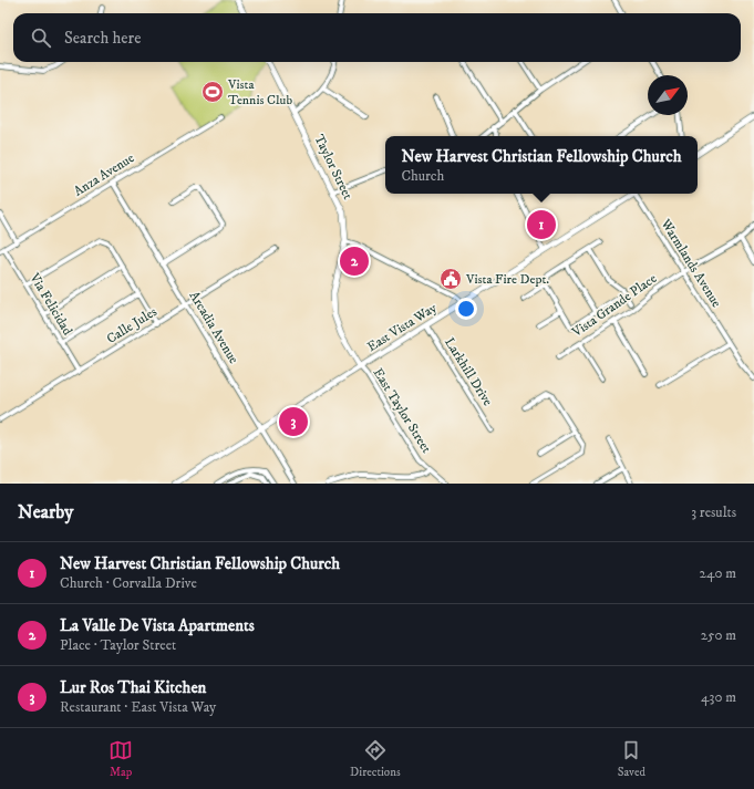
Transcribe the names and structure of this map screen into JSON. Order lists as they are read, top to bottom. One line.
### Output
{"streets":{"main road":["Taylor Street","East Vista Way"],"street":["Anza Avenue","Warmlands Avenue","Via Felicidad","Vista Grande Place","Calle Jules","Arcadia Avenue","Larkhill Drive","East Taylor Street"]},"crossings":[["Taylor Street","East Vista Way"],["Taylor Street","East Taylor Street"],["Anza Avenue","Via Felicidad"],["Anza Avenue","Arcadia Avenue"],["Warmlands Avenue","Vista Grande Place"],["Via Felicidad","Calle Jules"],["Calle Jules","Arcadia Avenue"],["Arcadia Avenue","East Vista Way"],["East Vista Way","Larkhill Drive"],["East Vista Way","East Taylor Street"]],"places":{"sports":["Vista Tennis Club"],"public building":["Vista Fire Dept."]},"north":"top right","page":{"search":"Search here","popup":["New Harvest Christian Fellowship Church","Church"],"pins":["1","2","3"],"heading":["Nearby","3 results"],"list":[{"mark":"1","name":"New Harvest Christian Fellowship Church","note":"Church · Corvalla Drive","value":"240 m"},{"mark":"2","name":"La Valle De Vista Apartments","note":"Place · Taylor Street","value":"250 m"},{"mark":"3","name":"Lur Ros Thai Kitchen","note":"Restaurant · East Vista Way","value":"430 m"}],"nav":["Map","Directions","Saved"]}}
